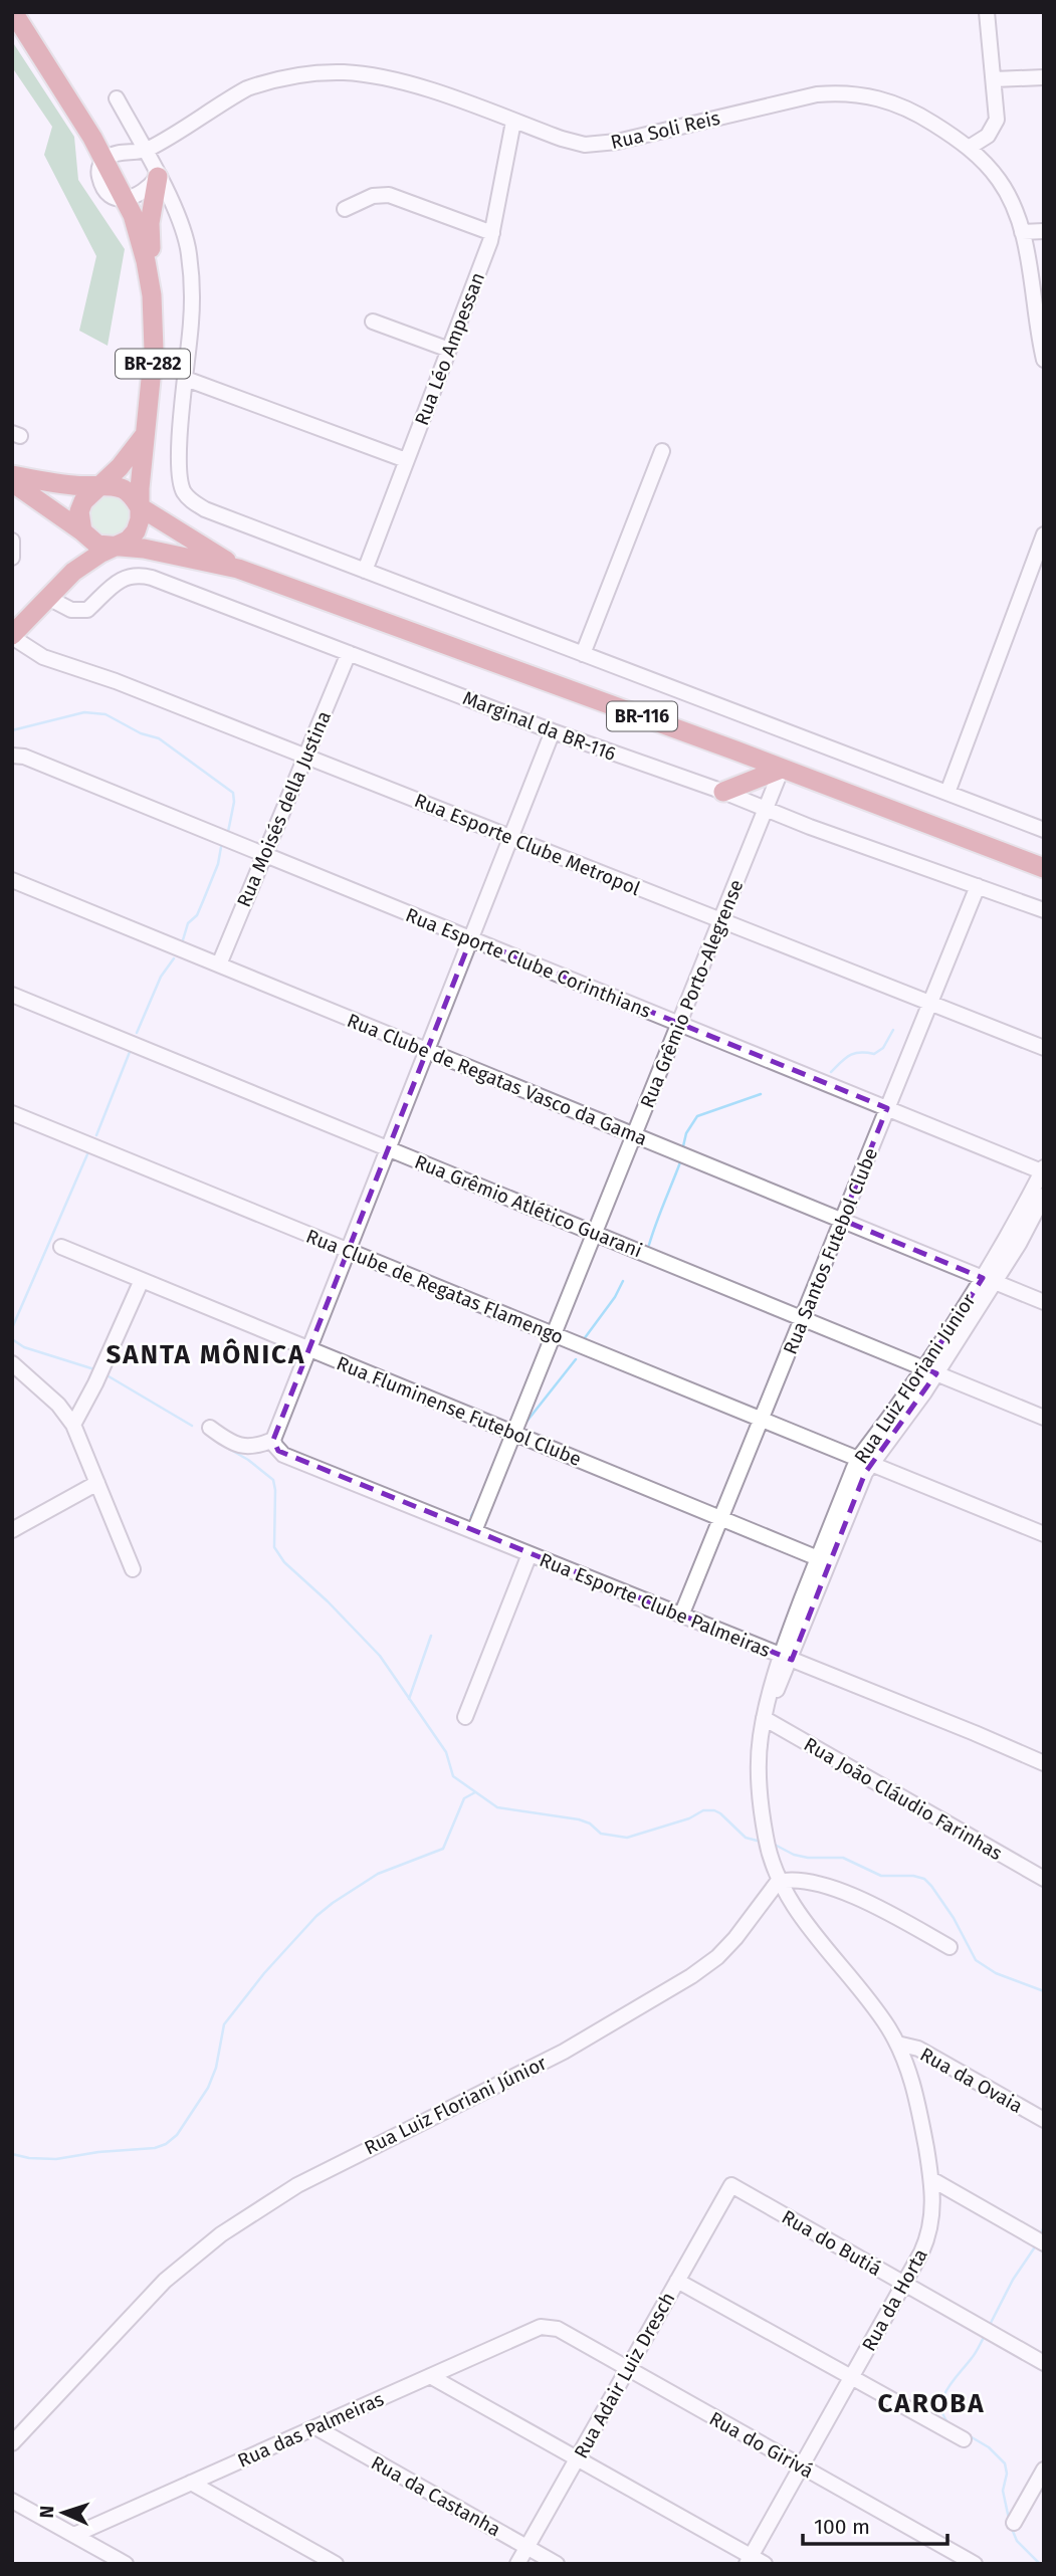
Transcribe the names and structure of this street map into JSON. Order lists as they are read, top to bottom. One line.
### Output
{"streets":{"highway":["BR-282","BR-116"],"street":["Rua Soli Reis","Rua Léo Ampessan","Marginal da BR-116","Rua Moisés della Justina","Rua Esporte Clube Metropol","Rua Esporte Clube Corinthians","Rua Grêmio Porto-Alegrense","Rua Clube de Regatas Vasco da Gama","Rua Grêmio Atlético Guarani","Rua Santos Futebol Clube","Rua Clube de Regatas Flamengo","Rua Luiz Floriani Júnior","Rua Fluminense Futebol Clube","Rua Esporte Clube Palmeiras","Rua João Cláudio Farinhas","Rua da Ovaia","Rua do Butiá","Rua da Horta","Rua Adair Luiz Dresch","Rua das Palmeiras","Rua do Girivá","Rua da Castanha"]},"crossings":[["Rua Soli Reis","Rua Léo Ampessan"],["BR-282","BR-116"],["BR-282","Marginal da BR-116"],["BR-282","Rua Esporte Clube Metropol"],["BR-116","Rua Grêmio Porto-Alegrense"],["Marginal da BR-116","Rua Moisés della Justina"],["Marginal da BR-116","Rua Grêmio Porto-Alegrense"],["Marginal da BR-116","Rua Santos Futebol Clube"],["Rua Moisés della Justina","Rua Esporte Clube Metropol"],["Rua Moisés della Justina","Rua Esporte Clube Corinthians"],["Rua Moisés della Justina","Rua Clube de Regatas Vasco da Gama"],["Rua Esporte Clube Metropol","Rua Grêmio Porto-Alegrense"],["Rua Esporte Clube Metropol","Rua Santos Futebol Clube"],["Rua Esporte Clube Corinthians","Rua Grêmio Porto-Alegrense"],["Rua Esporte Clube Corinthians","Rua Santos Futebol Clube"],["Rua Esporte Clube Corinthians","Rua Luiz Floriani Júnior"],["Rua Grêmio Porto-Alegrense","Rua Clube de Regatas Vasco da Gama"],["Rua Grêmio Porto-Alegrense","Rua Grêmio Atlético Guarani"],["Rua Grêmio Porto-Alegrense","Rua Clube de Regatas Flamengo"],["Rua Grêmio Porto-Alegrense","Rua Fluminense Futebol Clube"],["Rua Grêmio Porto-Alegrense","Rua Esporte Clube Palmeiras"],["Rua Clube de Regatas Vasco da Gama","Rua Santos Futebol Clube"],["Rua Clube de Regatas Vasco da Gama","Rua Luiz Floriani Júnior"],["Rua Grêmio Atlético Guarani","Rua Santos Futebol Clube"],["Rua Grêmio Atlético Guarani","Rua Luiz Floriani Júnior"],["Rua Santos Futebol Clube","Rua Clube de Regatas Flamengo"],["Rua Santos Futebol Clube","Rua Fluminense Futebol Clube"],["Rua Santos Futebol Clube","Rua Esporte Clube Palmeiras"],["Rua Clube de Regatas Flamengo","Rua Luiz Floriani Júnior"],["Rua Luiz Floriani Júnior","Rua Fluminense Futebol Clube"],["Rua Luiz Floriani Júnior","Rua Esporte Clube Palmeiras"],["Rua Luiz Floriani Júnior","Rua João Cláudio Farinhas"],["Rua Luiz Floriani Júnior","Rua da Horta"],["Rua da Ovaia","Rua da Horta"],["Rua do Butiá","Rua da Horta"],["Rua do Butiá","Rua Adair Luiz Dresch"],["Rua da Horta","Rua do Girivá"],["Rua Adair Luiz Dresch","Rua do Girivá"],["Rua Adair Luiz Dresch","Rua da Castanha"],["Rua das Palmeiras","Rua do Girivá"],["Rua das Palmeiras","Rua da Castanha"]],"districts":["SANTA MÔNICA","CAROBA"],"scale_bar":"100 m","north":"left"}
